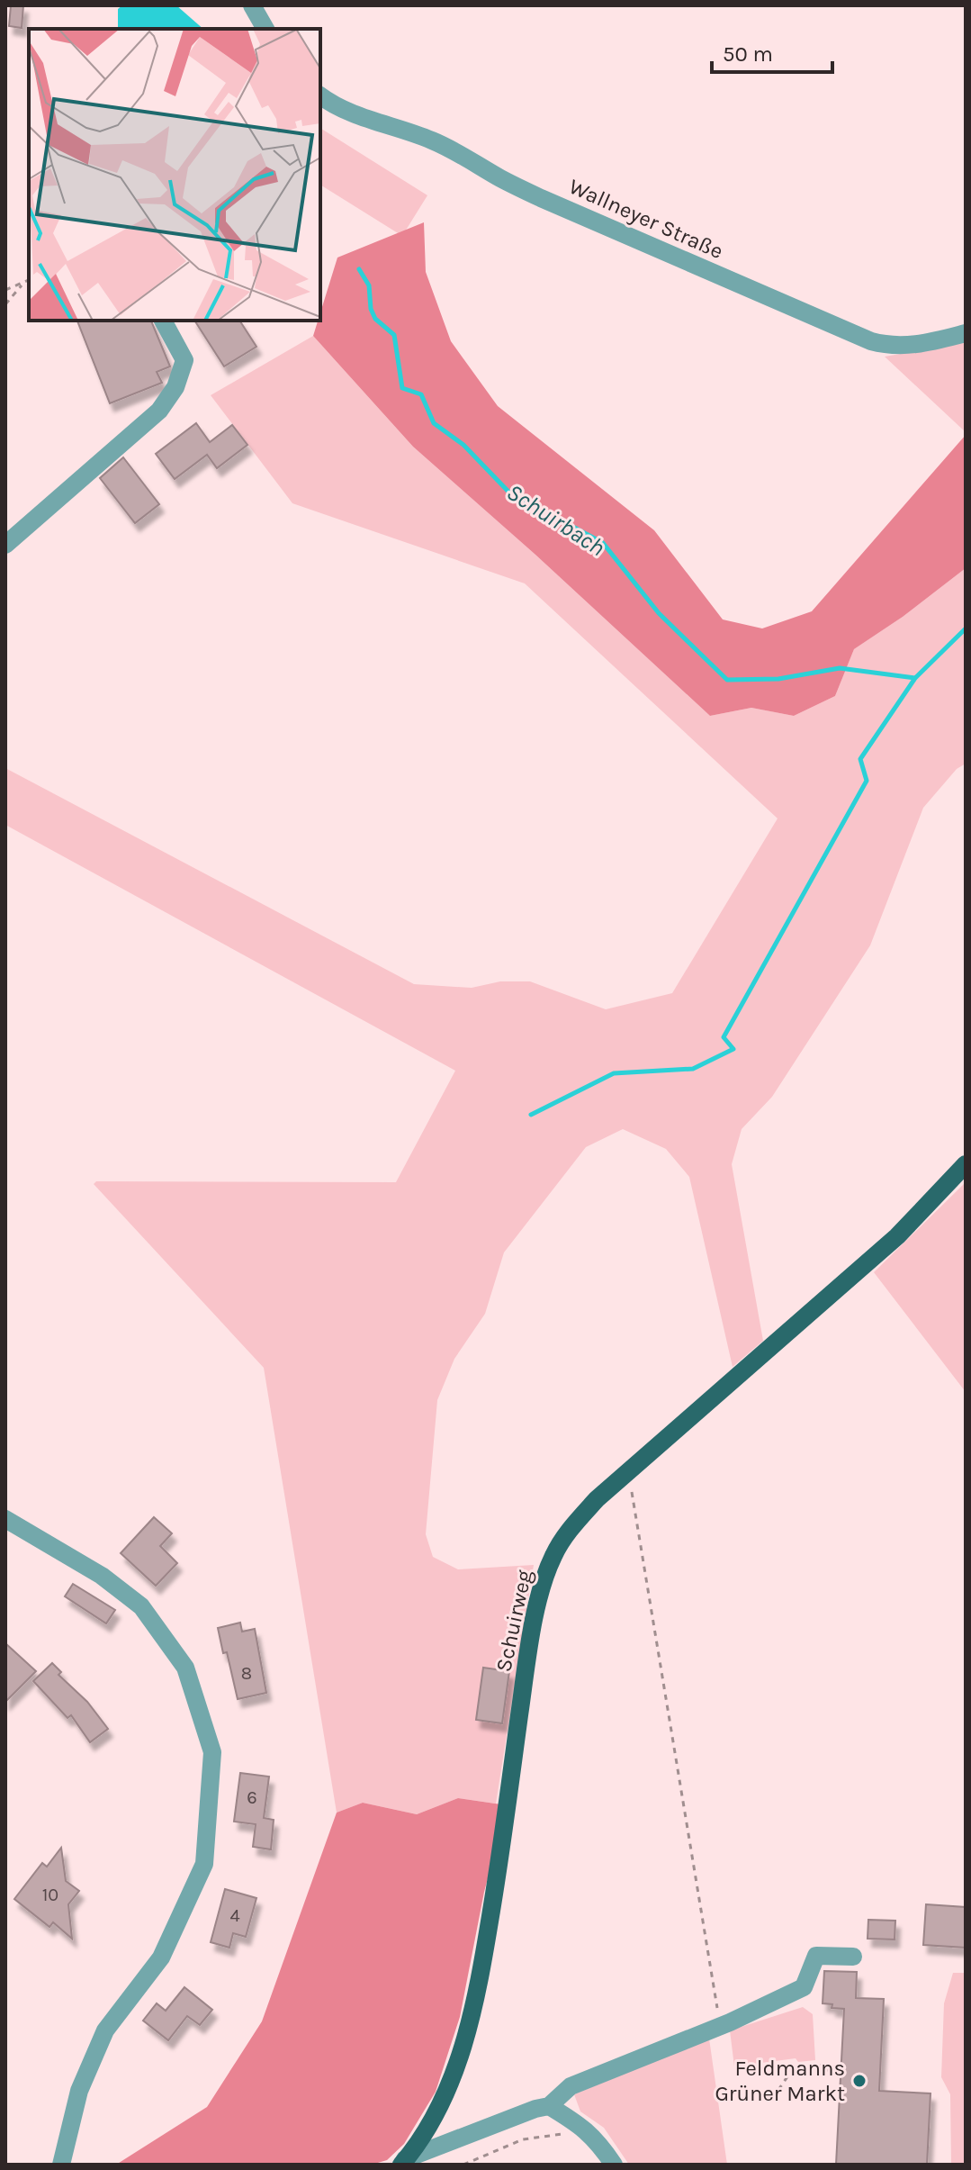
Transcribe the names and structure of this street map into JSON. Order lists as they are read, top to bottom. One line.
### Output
{"streets":{"main road":["Schuirweg"],"street":["Wallneyer Straße"]},"water":["Schuirbach"],"places":["Feldmanns Grüner Markt"],"house_numbers":["8","6","10","4"],"scale_bar":"50 m"}
